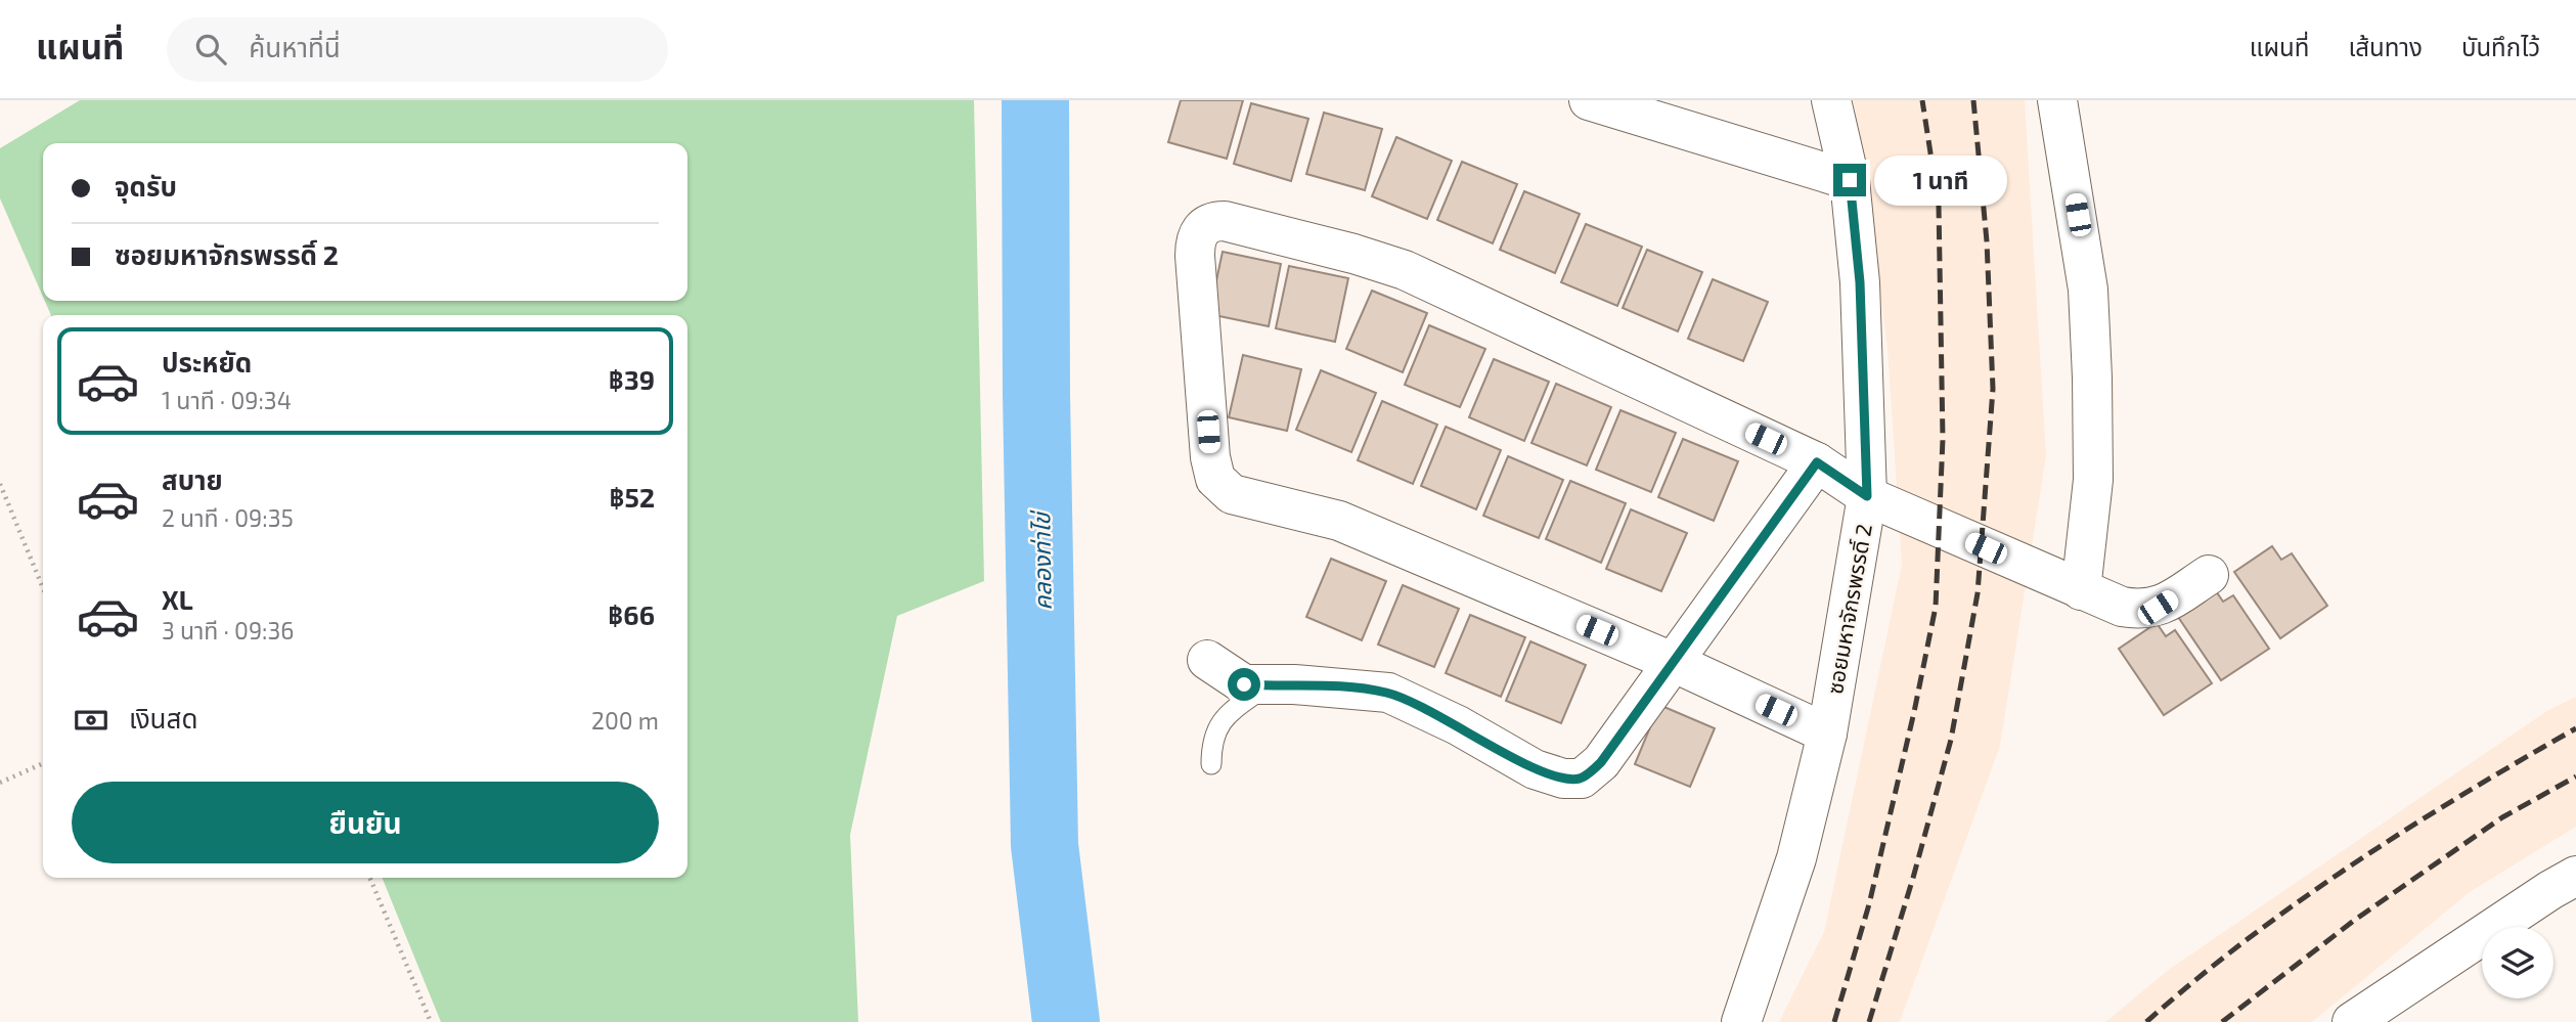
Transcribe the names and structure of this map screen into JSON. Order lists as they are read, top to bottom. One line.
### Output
{"streets":{"street":["ซอยมหาจักรพรรดิ์ 2"]},"water":["คลองท่าไข่"],"page":{"header":"แผนที่","search":"ค้นหาที่นี่","nav":["แผนที่","เส้นทาง","บันทึกไว้"],"banner":["จุดรับ","ซอยมหาจักรพรรดิ์ 2"],"bubble":"1 นาที","list":[{"name":"ประหยัด","note":"1 นาที · 09:34","value":"฿39"},{"name":"สบาย","note":"2 นาที · 09:35","value":"฿52"},{"name":"XL","note":"3 นาที · 09:36","value":"฿66"}],"pay":["เงินสด","200 m"],"buttons":"ยืนยัน"}}
